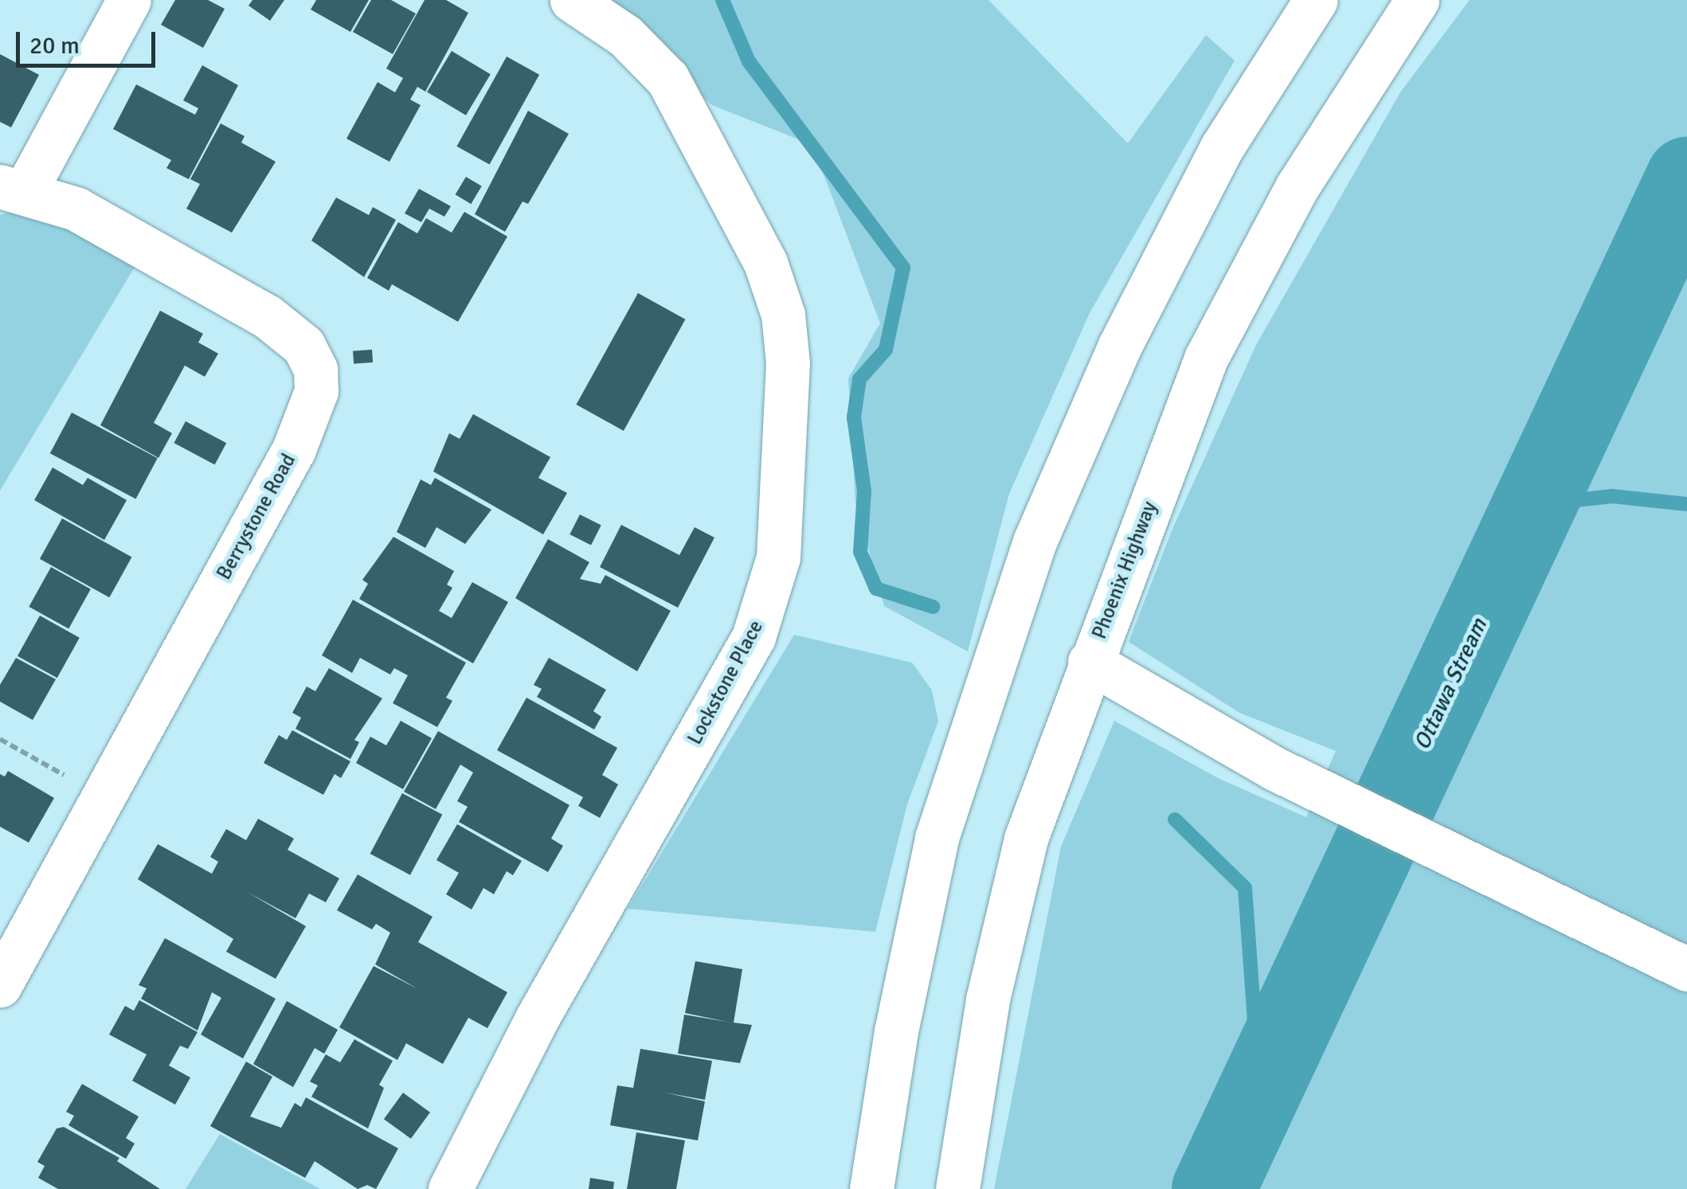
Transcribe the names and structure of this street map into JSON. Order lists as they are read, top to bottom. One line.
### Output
{"streets":{"street":["Berrystone Road","Phoenix Highway","Lockstone Place"]},"water":["Ottawa Stream"],"scale_bar":"20 m"}
